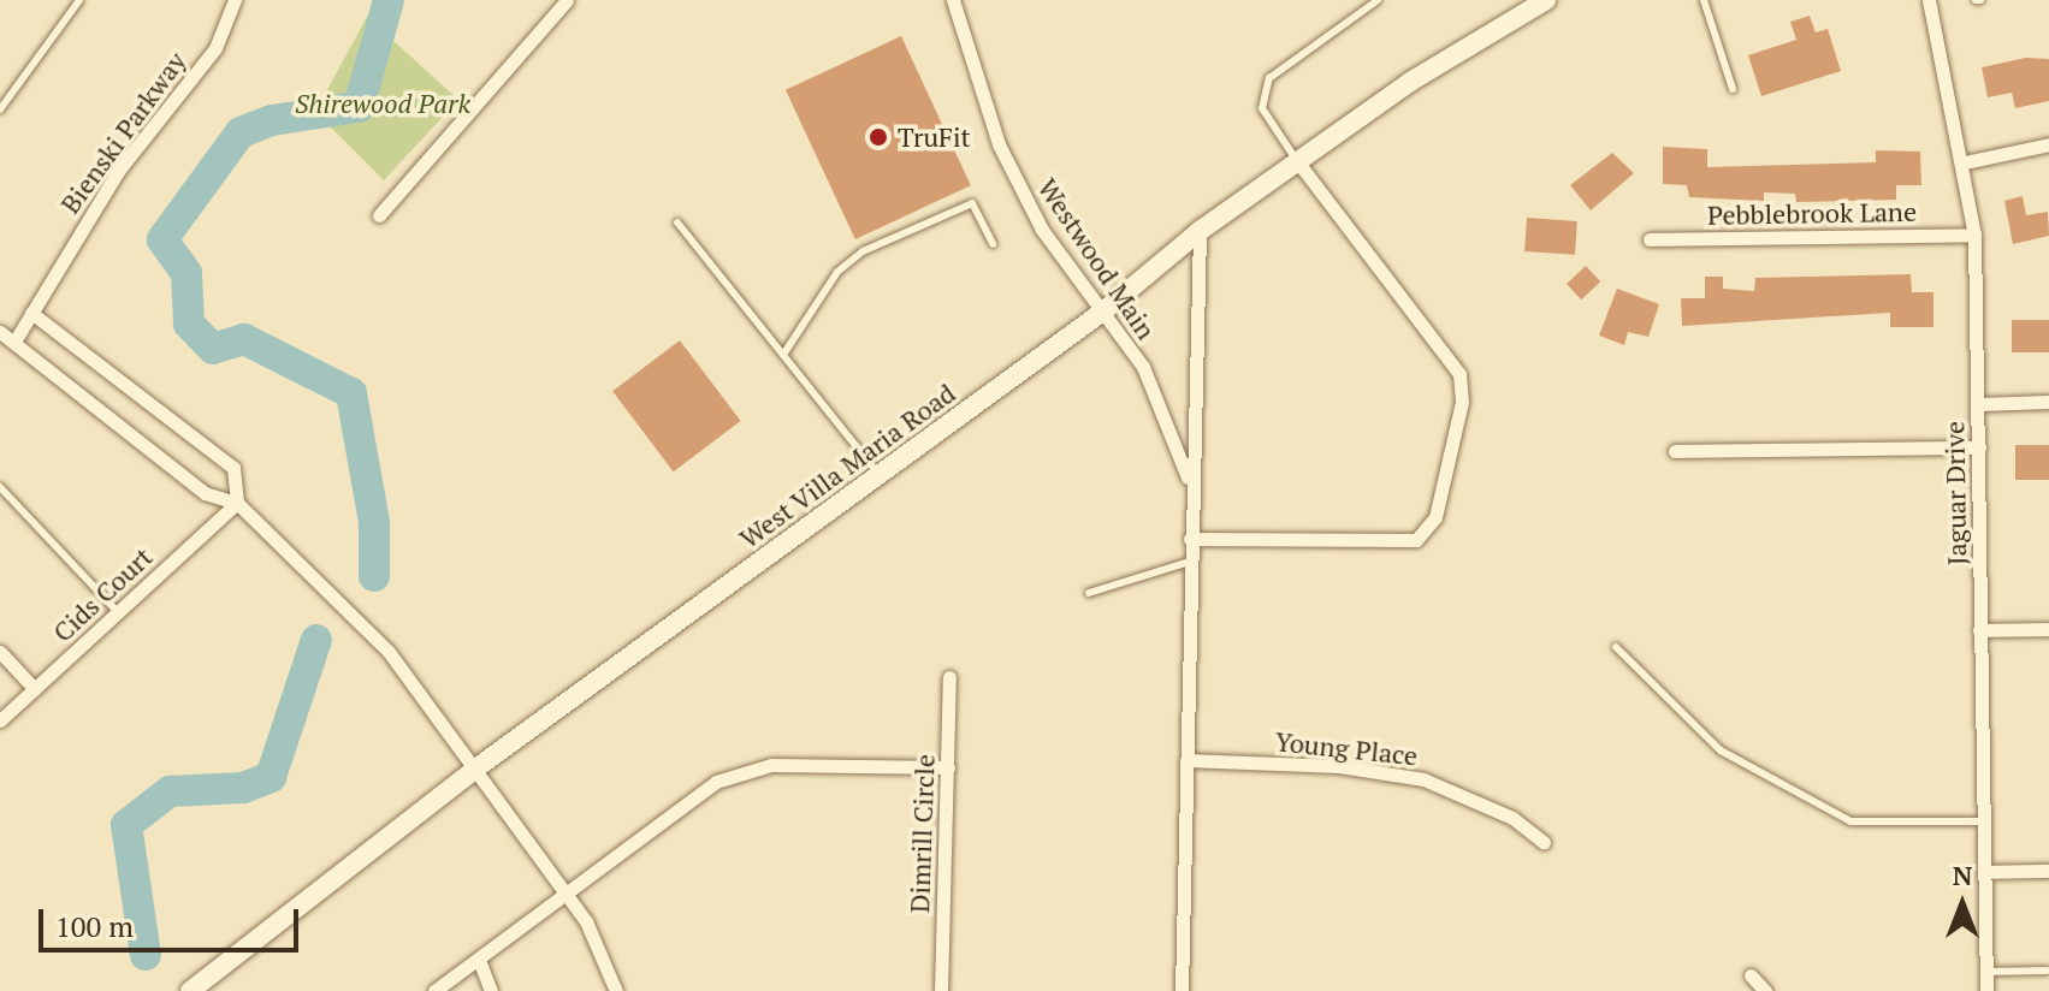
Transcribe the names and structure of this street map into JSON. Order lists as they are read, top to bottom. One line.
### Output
{"streets":{"main road":["West Villa Maria Road"],"street":["Bienski Parkway","Pebblebrook Lane","Westwood Main","Jaguar Drive","Cids Court","Young Place","Dimrill Circle"]},"crossings":[["Pebblebrook Lane","Jaguar Drive"],["Westwood Main","West Villa Maria Road"],["Westwood Main","Young Place"]],"parks":["Shirewood Park"],"places":["TruFit"],"scale_bar":"100 m","north":"top"}
